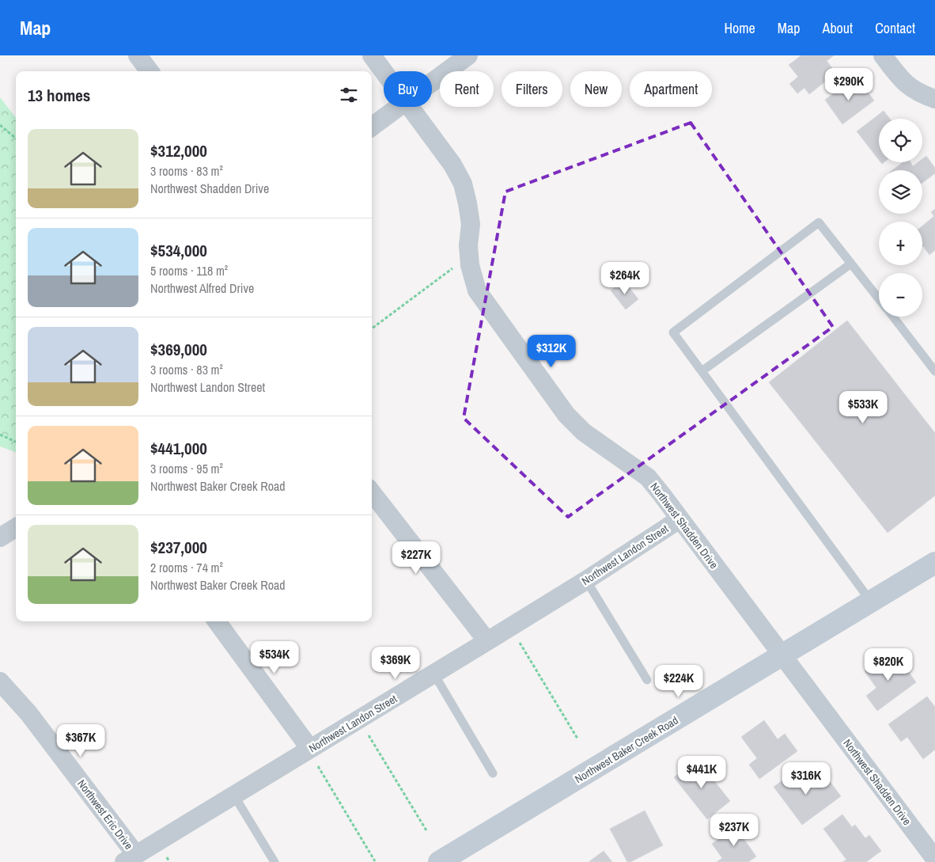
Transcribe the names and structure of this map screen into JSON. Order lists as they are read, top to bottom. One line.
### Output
{"streets":{"main road":["Northwest Baker Creek Road"],"street":["Northwest Shadden Drive","Northwest Landon Street","Northwest Eric Drive"]},"crossings":[["Northwest Shadden Drive","Northwest Landon Street"],["Northwest Shadden Drive","Northwest Baker Creek Road"],["Northwest Landon Street","Northwest Eric Drive"]],"page":{"header":"Map","nav":["Home","Map","About","Contact"],"price":["$290K","$264K","$312K","$533K","$227K","$534K","$369K","$820K","$224K","$367K","$441K","$316K","$237K"],"chip":["Buy","Rent","Filters","New","Apartment"],"heading":"13 homes","map_buttons":["+","−"],"list":[{"name":"$312,000","note":"3 rooms · 83 m² · Northwest Shadden Drive"},{"name":"$534,000","note":"5 rooms · 118 m² · Northwest Alfred Drive"},{"name":"$369,000","note":"3 rooms · 83 m² · Northwest Landon Street"},{"name":"$441,000","note":"3 rooms · 95 m² · Northwest Baker Creek Road"},{"name":"$237,000","note":"2 rooms · 74 m² · Northwest Baker Creek Road"}]}}
